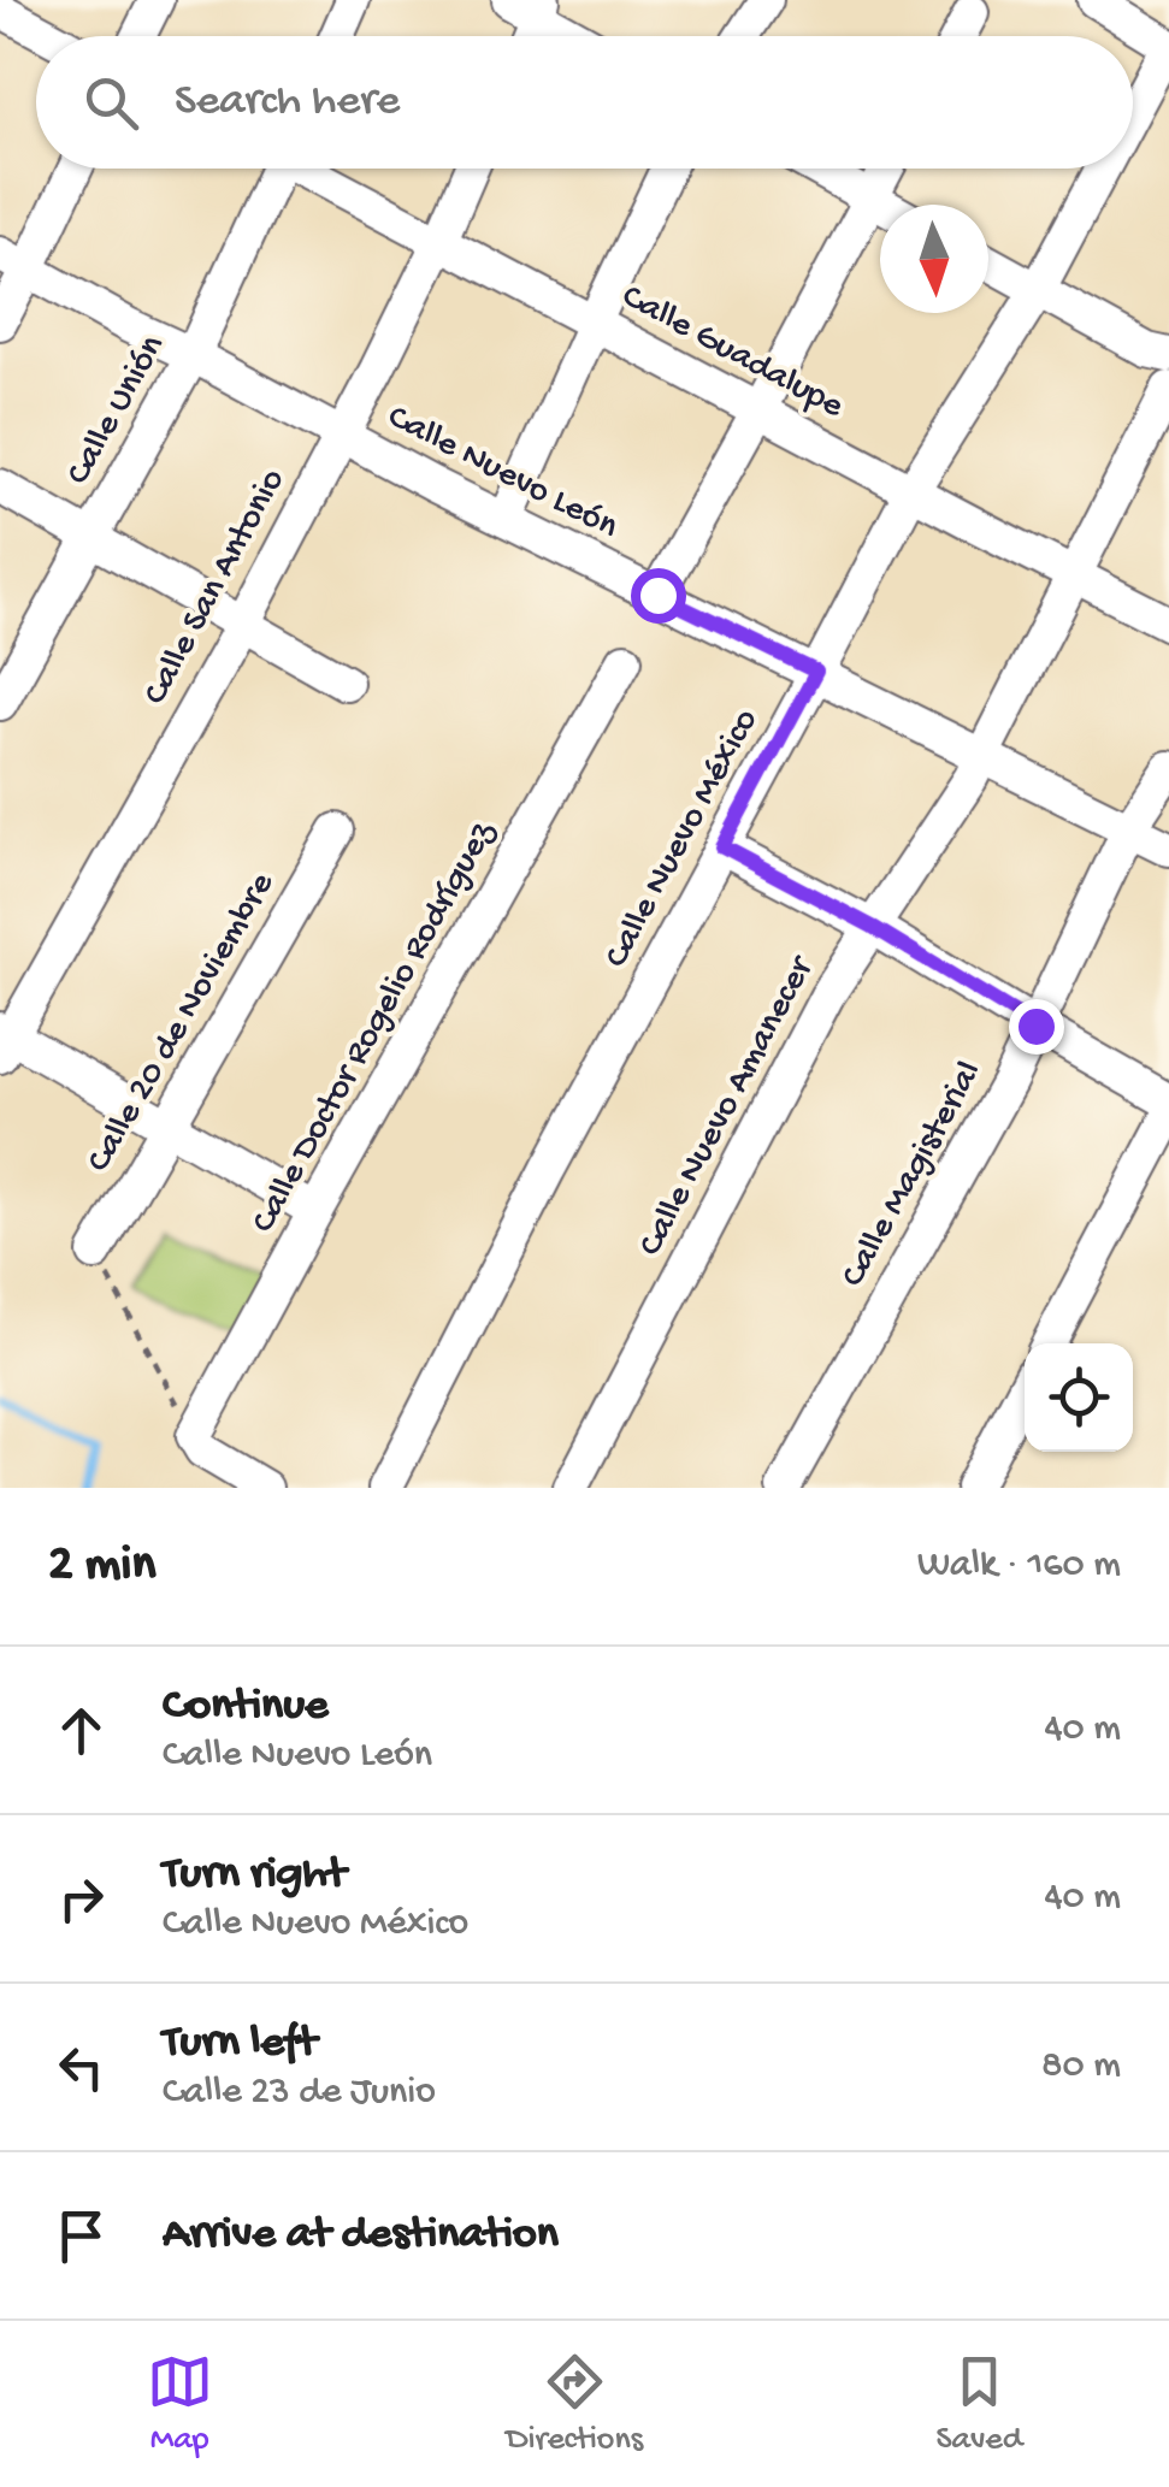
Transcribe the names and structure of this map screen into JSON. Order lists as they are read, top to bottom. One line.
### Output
{"streets":{"street":["Calle Guadalupe","Calle Unión","Calle Nuevo León","Calle San Antonio","Calle Nuevo México","Calle 20 de Noviembre","Calle Doctor Rogelio Rodríguez","Calle Nuevo Amanecer","Calle Magisterial"]},"crossings":[["Calle Guadalupe","Calle San Antonio"],["Calle Guadalupe","Calle Nuevo México"],["Calle Guadalupe","Calle Nuevo Amanecer"],["Calle Unión","Calle Nuevo León"],["Calle Nuevo León","Calle San Antonio"],["Calle Nuevo León","Calle Nuevo México"],["Calle Nuevo León","Calle Nuevo Amanecer"],["Calle Nuevo León","Calle Magisterial"]],"north":"bottom","page":{"search":"Search here","heading":["2 min","Walk · 160 m"],"list":[["Continue","Calle Nuevo León","40 m"],["Turn right","Calle Nuevo México","40 m"],["Turn left","Calle 23 de Junio","80 m"],"Arrive at destination"],"nav":["Map","Directions","Saved"]}}
